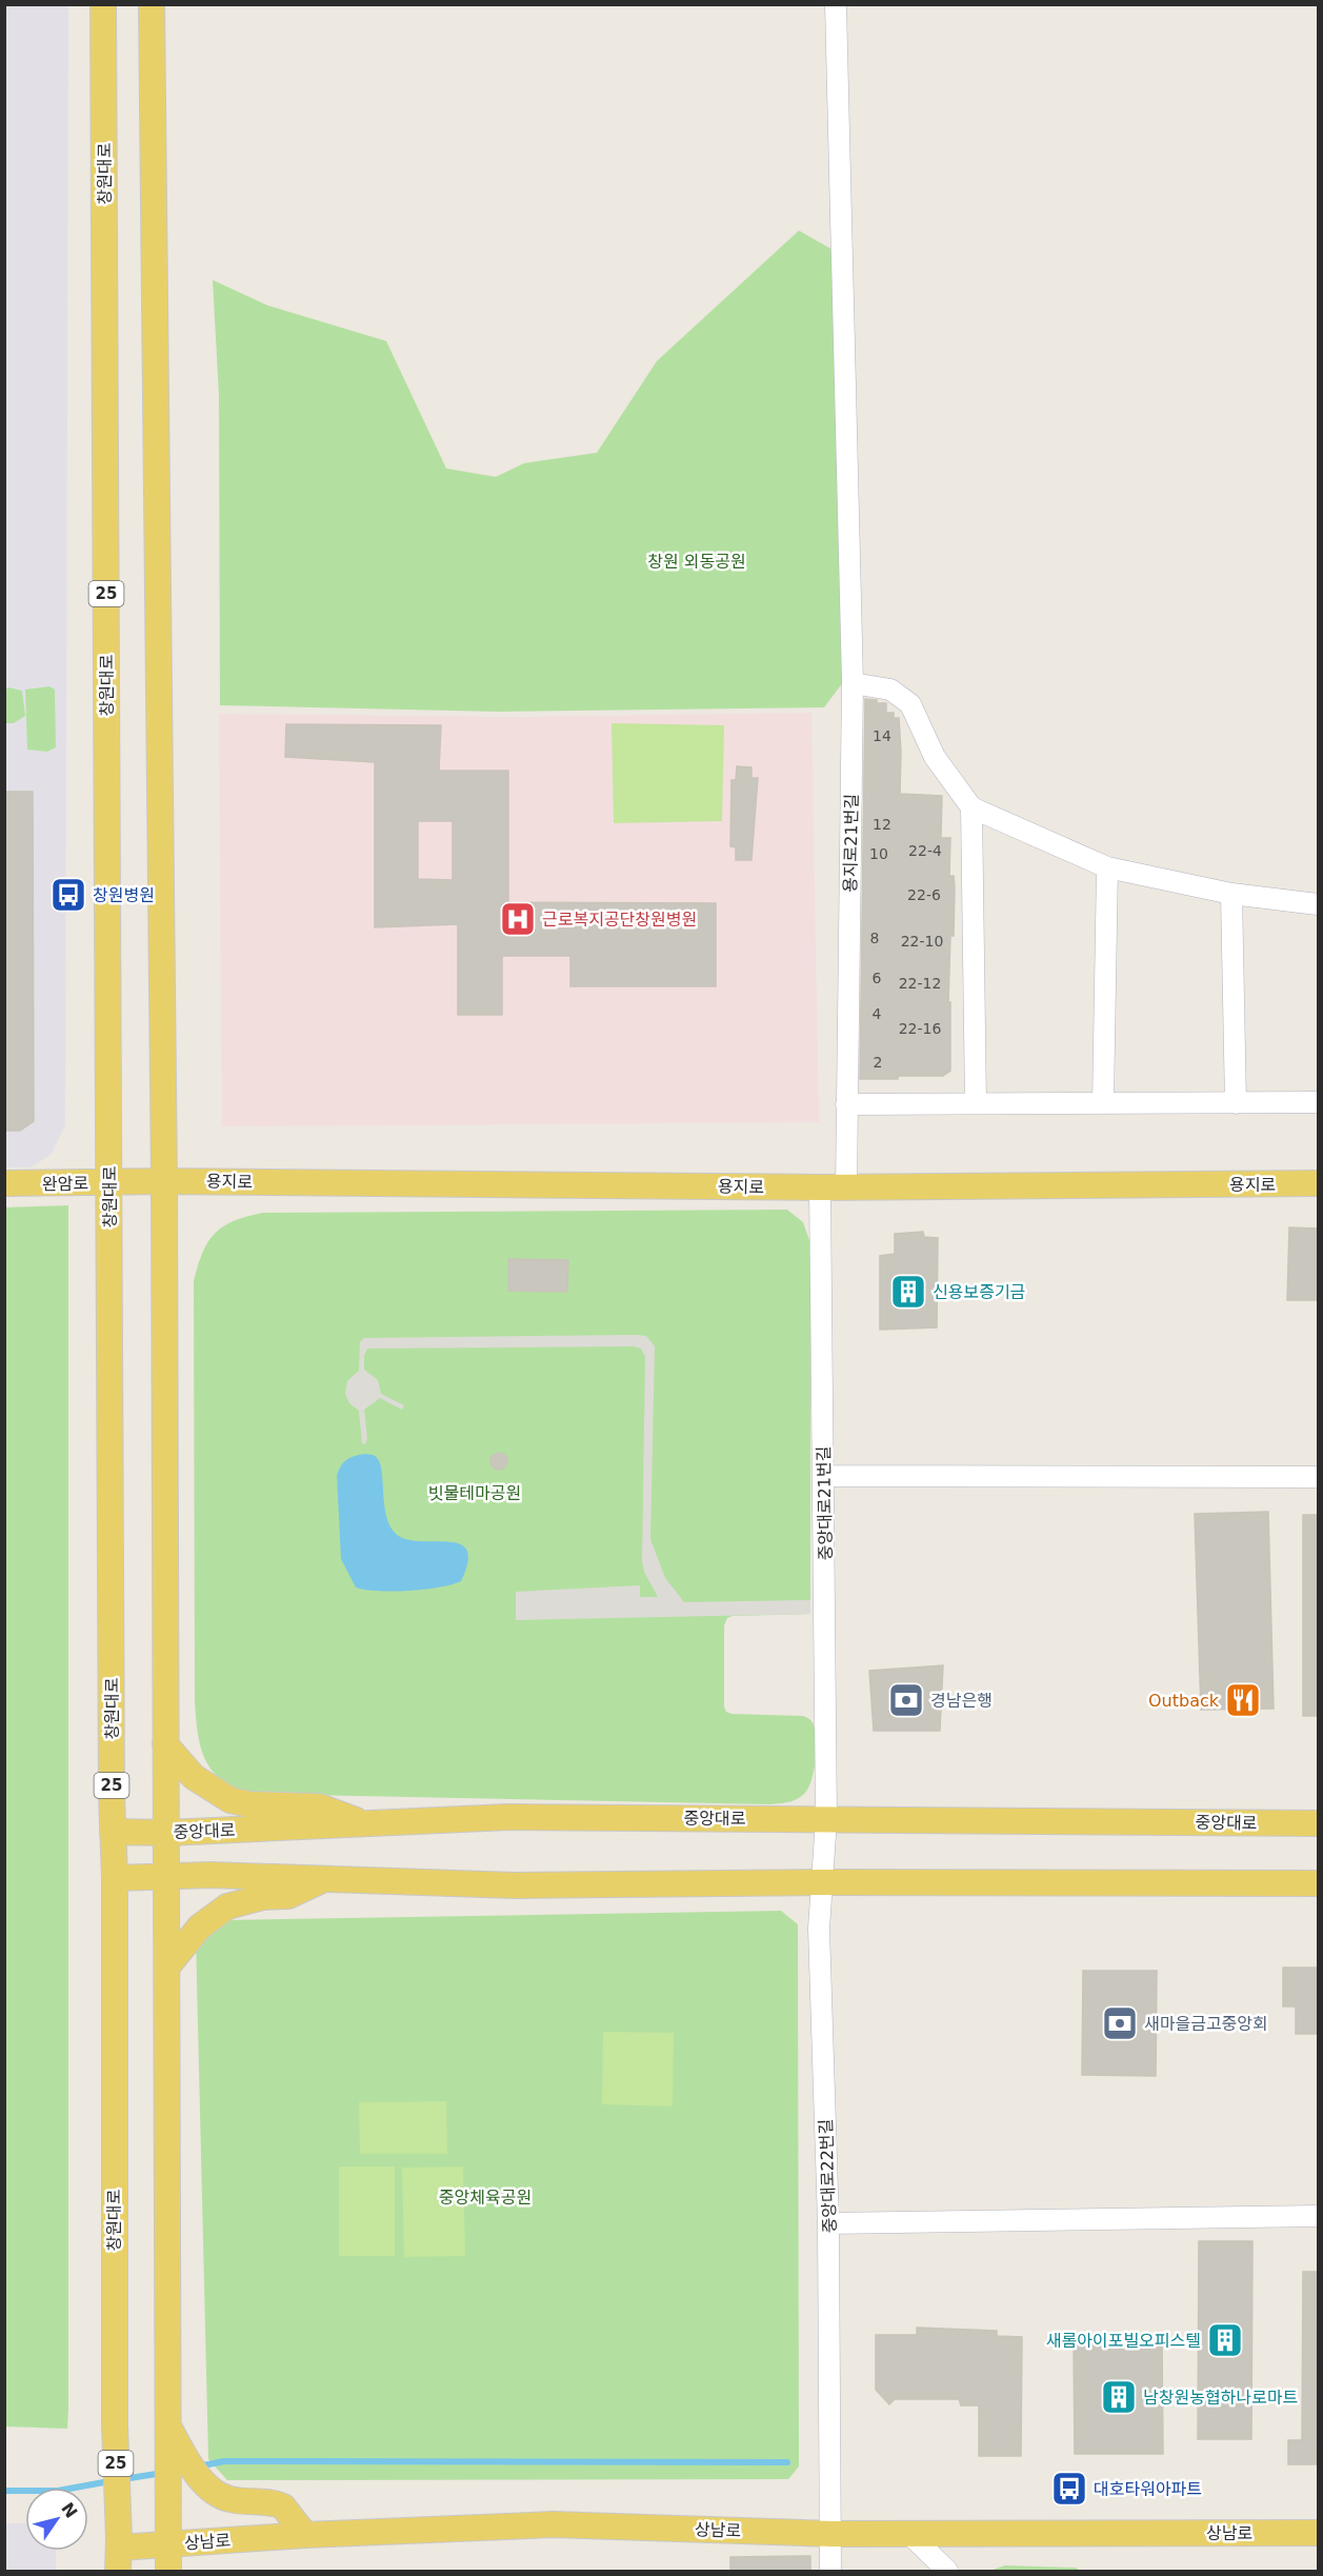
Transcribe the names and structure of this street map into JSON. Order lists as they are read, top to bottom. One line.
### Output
{"streets":{"main road":["창원대로","25","용지로","완암로","중앙대로","상남로"],"street":["용지로21번길","중앙대로21번길","중앙대로22번길"]},"crossings":[["창원대로","완암로"],["창원대로","중앙대로"],["창원대로","상남로"],["용지로21번길","용지로"],["용지로","완암로"],["용지로","중앙대로21번길"],["중앙대로21번길","중앙대로"],["중앙대로21번길","중앙대로22번길"],["중앙대로","중앙대로22번길"],["중앙대로22번길","상남로"]],"parks":["창원 외동공원","빗물테마공원","중앙체육공원"],"places":{"bus stop":["창원병원","대호타워아파트"],"hospital":["근로복지공단창원병원"],"building":["신용보증기금","새롬아이포빌오피스텔","남창원농협하나로마트"],"bank":["경남은행","새마을금고중앙회"],"restaurant":["Outback"]},"house_numbers":["14","12","22-4","10","22-6","8","22-10","6","22-12","4","22-16","2"],"north":"top right"}
